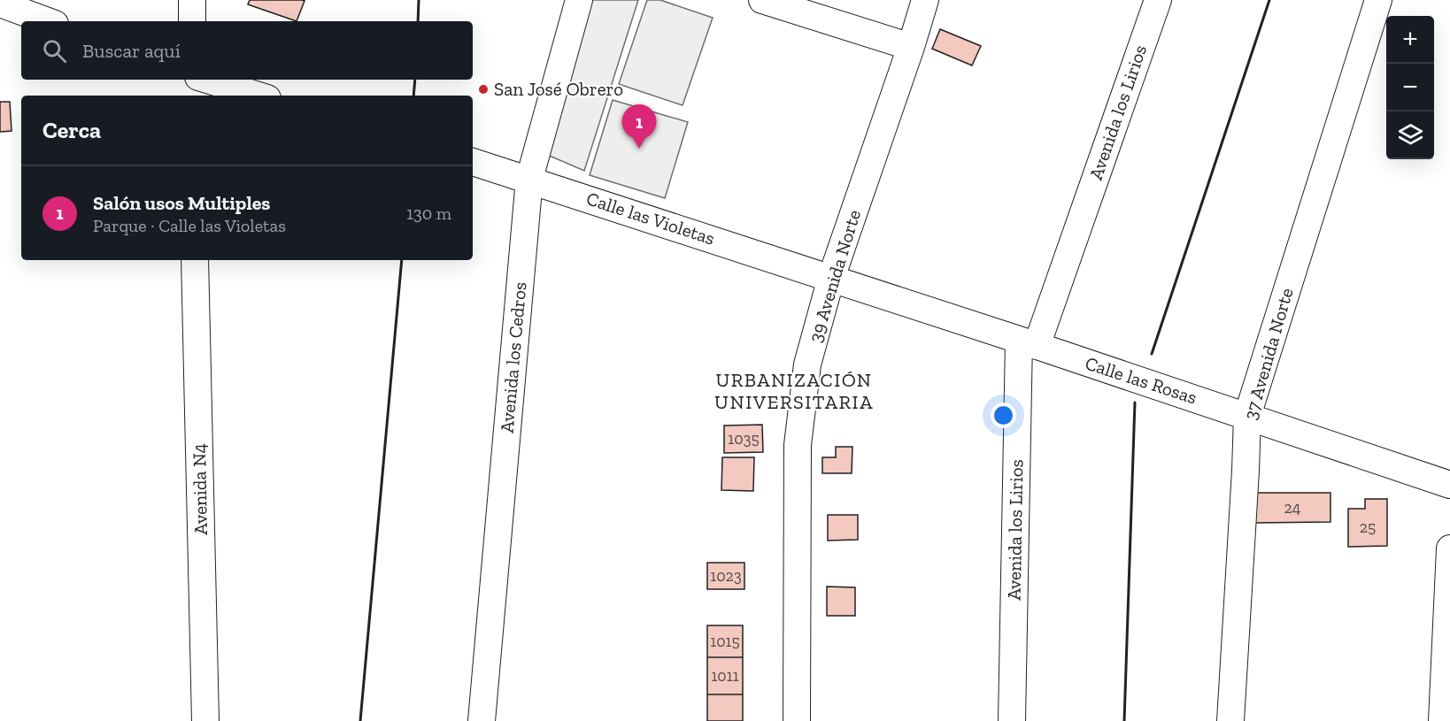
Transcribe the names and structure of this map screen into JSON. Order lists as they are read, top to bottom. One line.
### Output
{"streets":{"street":["Avenida los Lirios","Calle las Violetas","39 Avenida Norte","37 Avenida Norte","Avenida los Cedros","Calle las Rosas","Avenida N4"]},"crossings":[["Avenida los Lirios","Calle las Rosas"],["Calle las Violetas","39 Avenida Norte"],["Calle las Violetas","Avenida los Cedros"],["Calle las Violetas","Calle las Rosas"],["39 Avenida Norte","Calle las Rosas"],["37 Avenida Norte","Calle las Rosas"]],"districts":["URBANIZACIÓN UNIVERSITARIA"],"places":["San José Obrero"],"house_numbers":["1035","24","25","1023","1015","1011"],"page":{"map_buttons":["+","−"],"search":"Buscar aquí","heading":"Cerca","pins":"1","list":[{"mark":"1","name":"Salón usos Multiples","note":"Parque · Calle las Violetas","value":"130 m"}]}}
